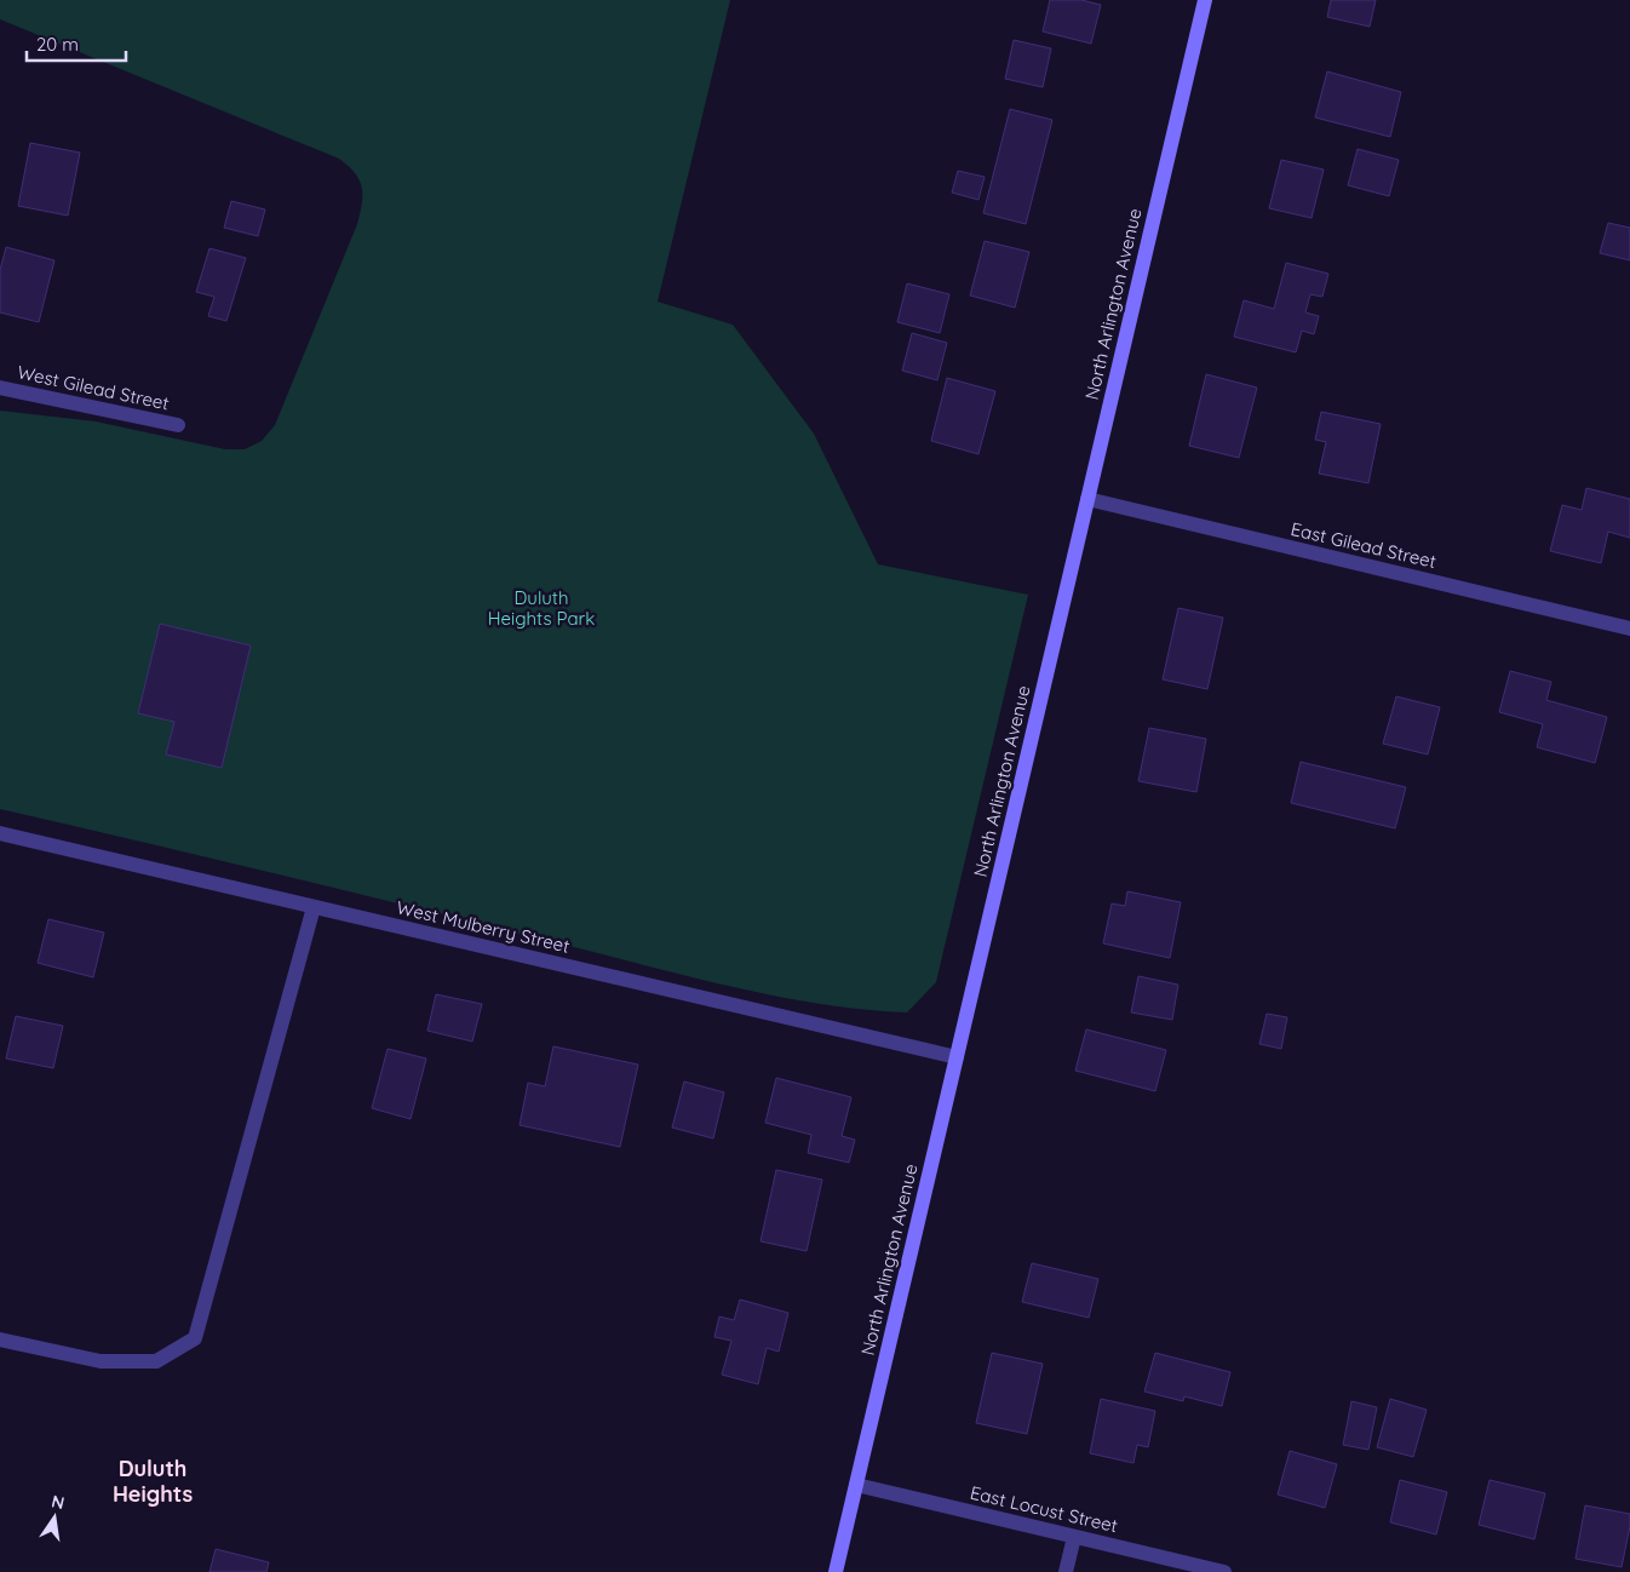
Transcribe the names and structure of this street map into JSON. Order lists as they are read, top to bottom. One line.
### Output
{"streets":{"main road":["North Arlington Avenue"],"street":["West Gilead Street","East Gilead Street","West Mulberry Street","East Locust Street"]},"crossings":[["North Arlington Avenue","East Gilead Street"],["North Arlington Avenue","West Mulberry Street"],["North Arlington Avenue","East Locust Street"]],"districts":["Duluth Heights"],"parks":["Duluth Heights Park"],"scale_bar":"20 m","north":"top"}
